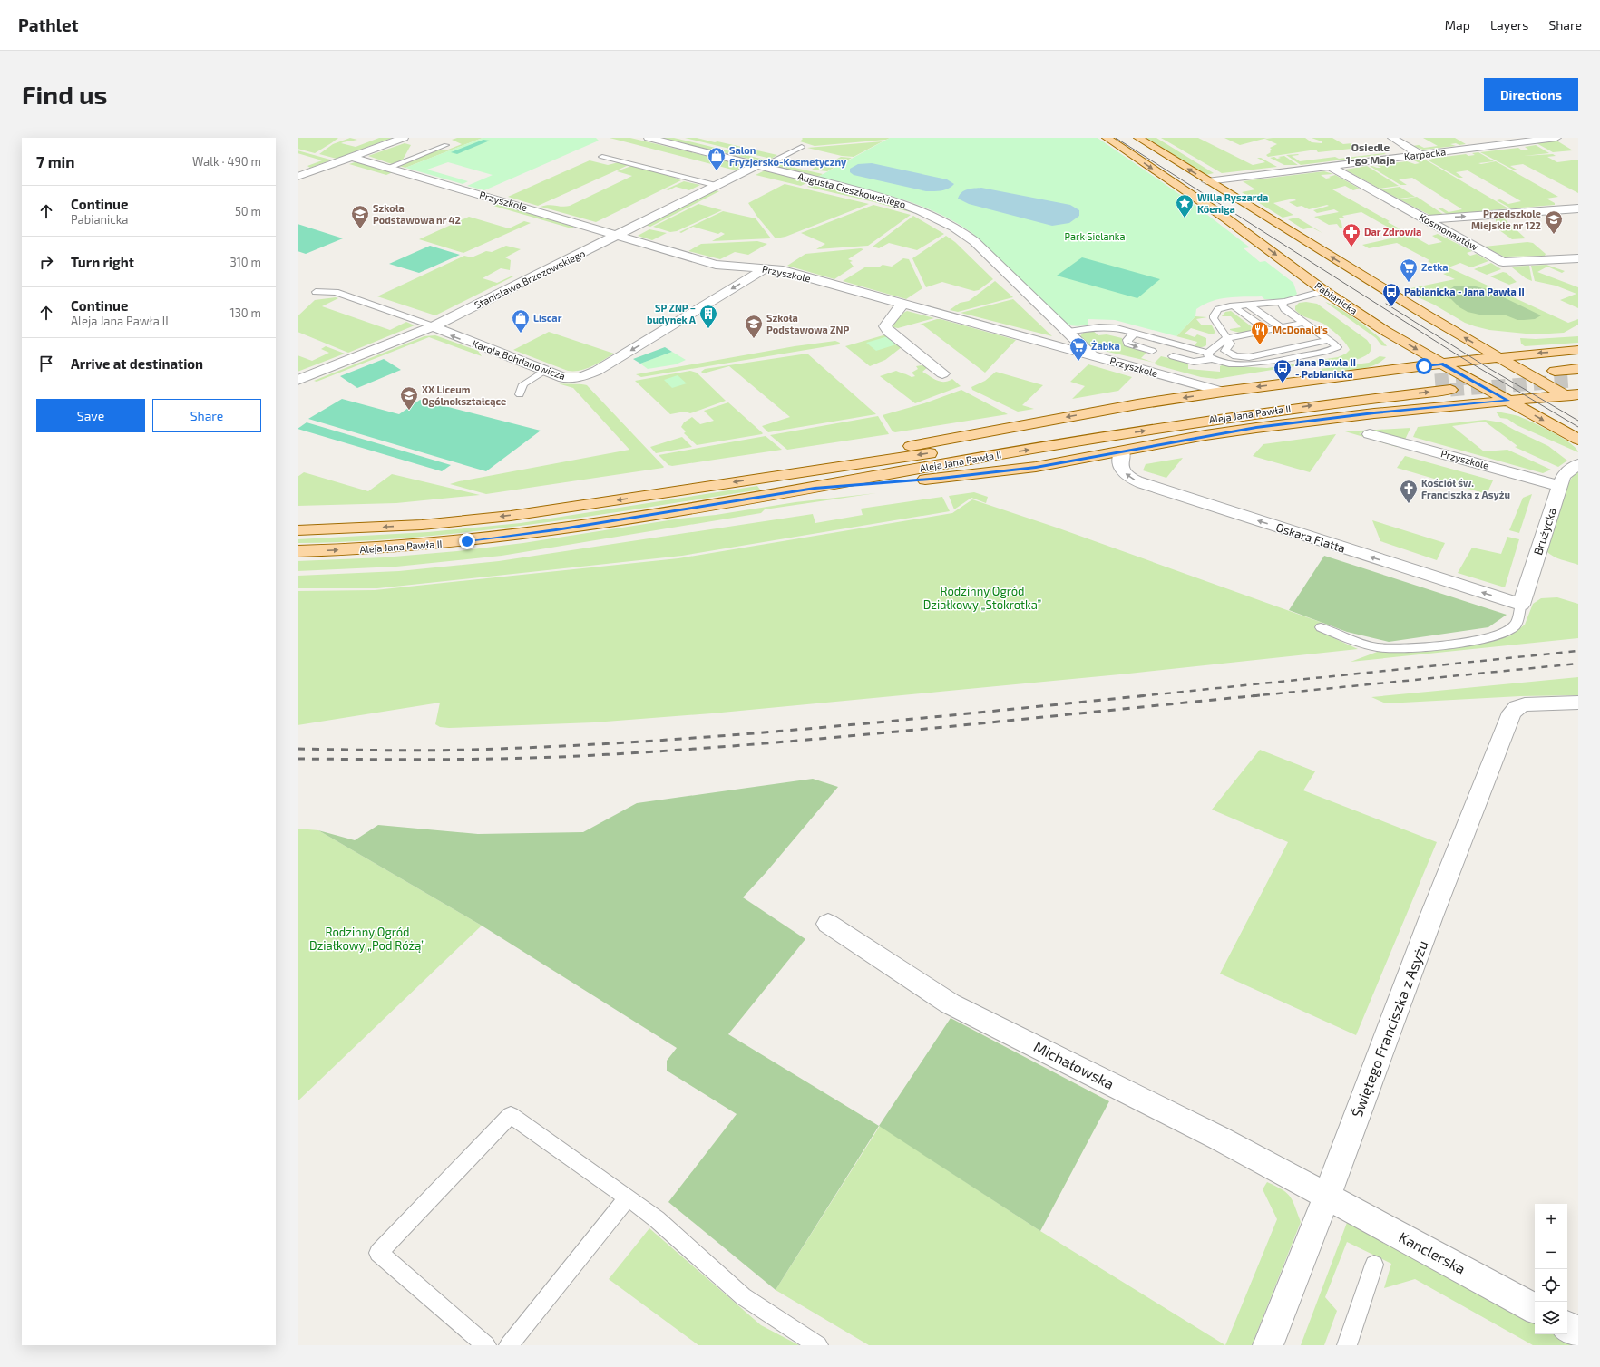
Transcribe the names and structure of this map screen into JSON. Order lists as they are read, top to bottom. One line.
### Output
{"streets":{"main road":["Pabianicka","Aleja Jana Pawła II"],"street":["Karpacka","Augusta Cieszkowskiego","Przyszkole","Kosmonautów","Stanisława Brzozowskiego","Karola Bohdanowicza","Brużycka","Oskara Flatta","Świętego Franciszka z Asyżu","Michałowska","Kanclerska"]},"crossings":[["Karpacka","Kosmonautów"],["Augusta Cieszkowskiego","Przyszkole"],["Augusta Cieszkowskiego","Stanisława Brzozowskiego"],["Przyszkole","Stanisława Brzozowskiego"],["Przyszkole","Karola Bohdanowicza"],["Przyszkole","Brużycka"],["Stanisława Brzozowskiego","Karola Bohdanowicza"],["Brużycka","Oskara Flatta"],["Świętego Franciszka z Asyżu","Michałowska"],["Świętego Franciszka z Asyżu","Kanclerska"],["Michałowska","Kanclerska"]],"one_way":["Karola Bohdanowicza","Oskara Flatta"],"districts":["Osiedle 1-go Maja"],"parks":["Park Sielanka","Rodzinny Ogród Działkowy „Stokrotka”","Rodzinny Ogród Działkowy „Pod Różą”"],"places":{"shop":["Salon Fryzjersko-Kosmetyczny","Liscar"],"place":["Willa Ryszarda Köeniga"],"school or university":["Szkoła Podstawowa nr 42","Przedszkole Miejskie nr 122","Szkoła Podstawowa ZNP","XX Liceum Ogólnokształcące"],"pharmacy":["Dar Zdrowia"],"supermarket":["Zetka","Żabka"],"bus stop":["Pabianicka - Jana Pawła II","Jana Pawła II - Pabianicka"],"building":["SP ZNP – budynek A"],"restaurant":["McDonald's"],"church":["Kościół św. Franciszka z Asyżu"]},"page":{"header":"Pathlet","nav":["Map","Layers","Share"],"buttons":["Directions",["Save","Share"]],"title":"Find us","heading":["7 min","Walk · 490 m"],"list":[["Continue","Pabianicka","50 m"],["Turn right","310 m"],["Continue","Aleja Jana Pawła II","130 m"],"Arrive at destination"],"map_buttons":["+","−"]}}
